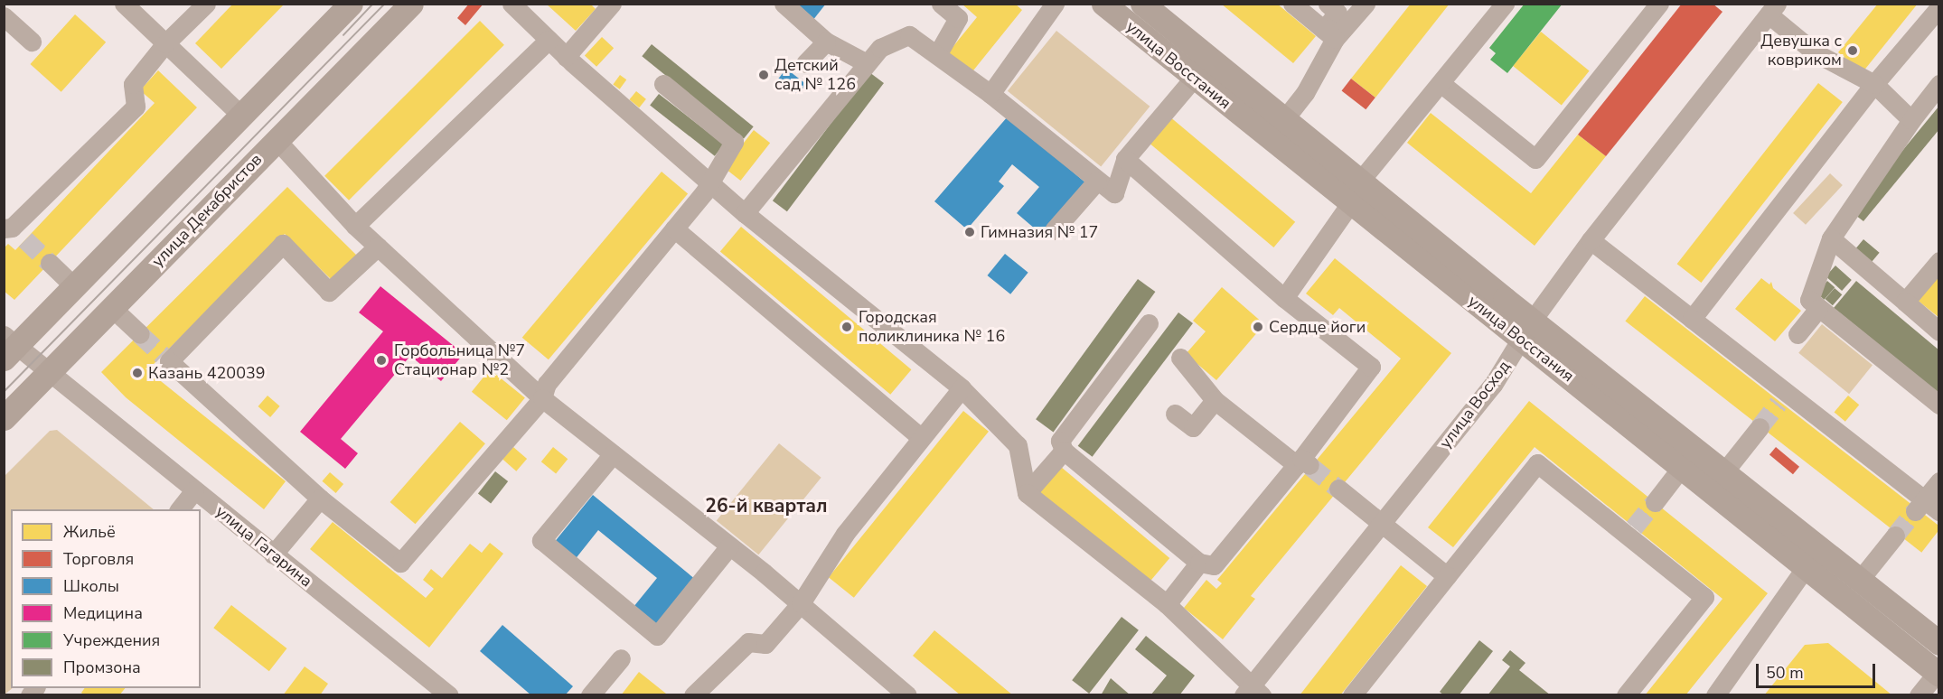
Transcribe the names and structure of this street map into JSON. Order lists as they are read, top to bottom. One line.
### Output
{"streets":{"main road":["улица Восстания","улица Декабристов"],"street":["улица Восход","улица Гагарина"]},"crossings":[["улица Восстания","улица Восход"],["улица Декабристов","улица Гагарина"]],"districts":["26-й квартал"],"places":["Девушка с ковриком","Детский сад № 126","Гимназия № 17","Городская поликлиника № 16","Сердце йоги","Горбольница №7 Стационар №2","Казань 420039"],"legend":["Жильё","Торговля","Школы","Медицина","Учреждения","Промзона"],"scale_bar":"50 m"}
